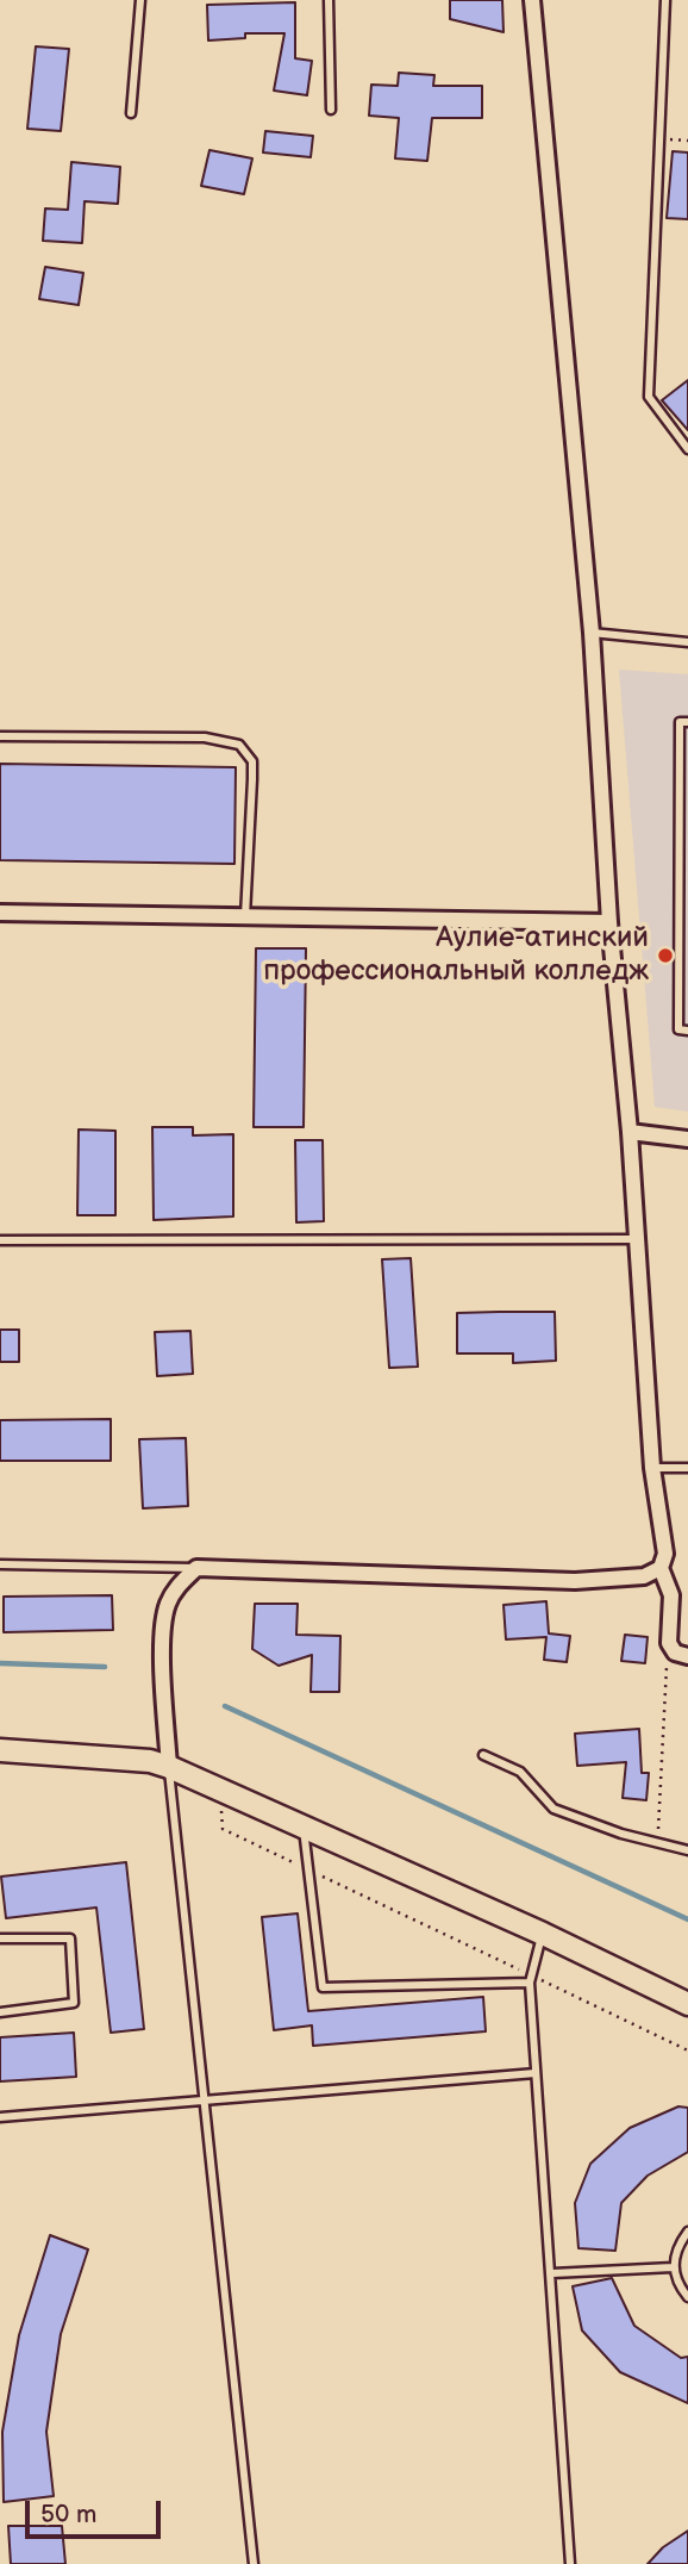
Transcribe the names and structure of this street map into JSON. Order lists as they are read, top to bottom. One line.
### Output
{"places":["Аулие-атинский профессиональный колледж"],"scale_bar":"50 m"}
